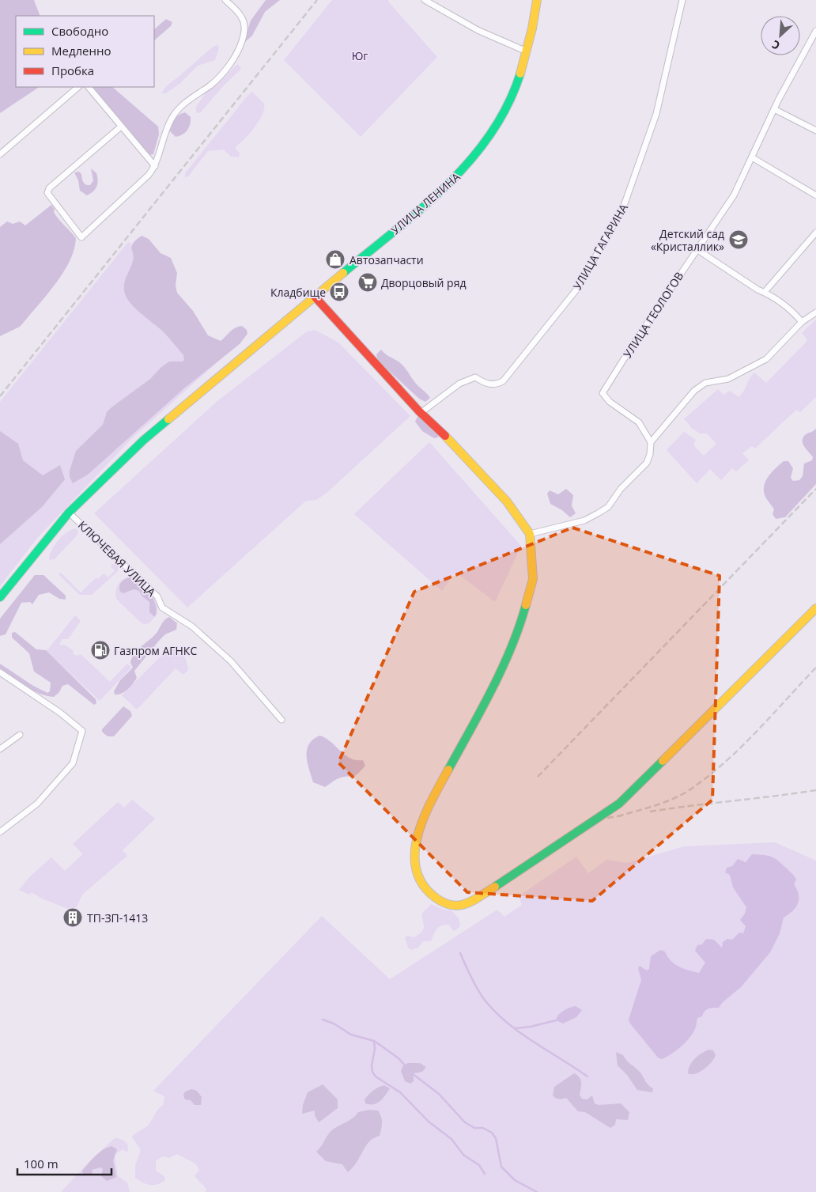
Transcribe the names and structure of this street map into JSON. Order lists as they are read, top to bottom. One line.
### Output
{"streets":{"street":["УЛИЦА ЛЕНИНА","УЛИЦА ГАГАРИНА","УЛИЦА ГЕОЛОГОВ","КЛЮЧЕВАЯ УЛИЦА"]},"crossings":[["УЛИЦА ЛЕНИНА","КЛЮЧЕВАЯ УЛИЦА"]],"parks":["Юг"],"places":{"school or university":["Детский сад «Кристаллик»"],"shop":["Автозапчасти"],"supermarket":["Дворцовый ряд"],"bus stop":["Кладбище"],"fuel station":["Газпром АГНКС"],"building":["ТП-ЗП-1413"]},"legend":["Свободно","Медленно","Пробка"],"scale_bar":"100 m","north":"bottom left"}
